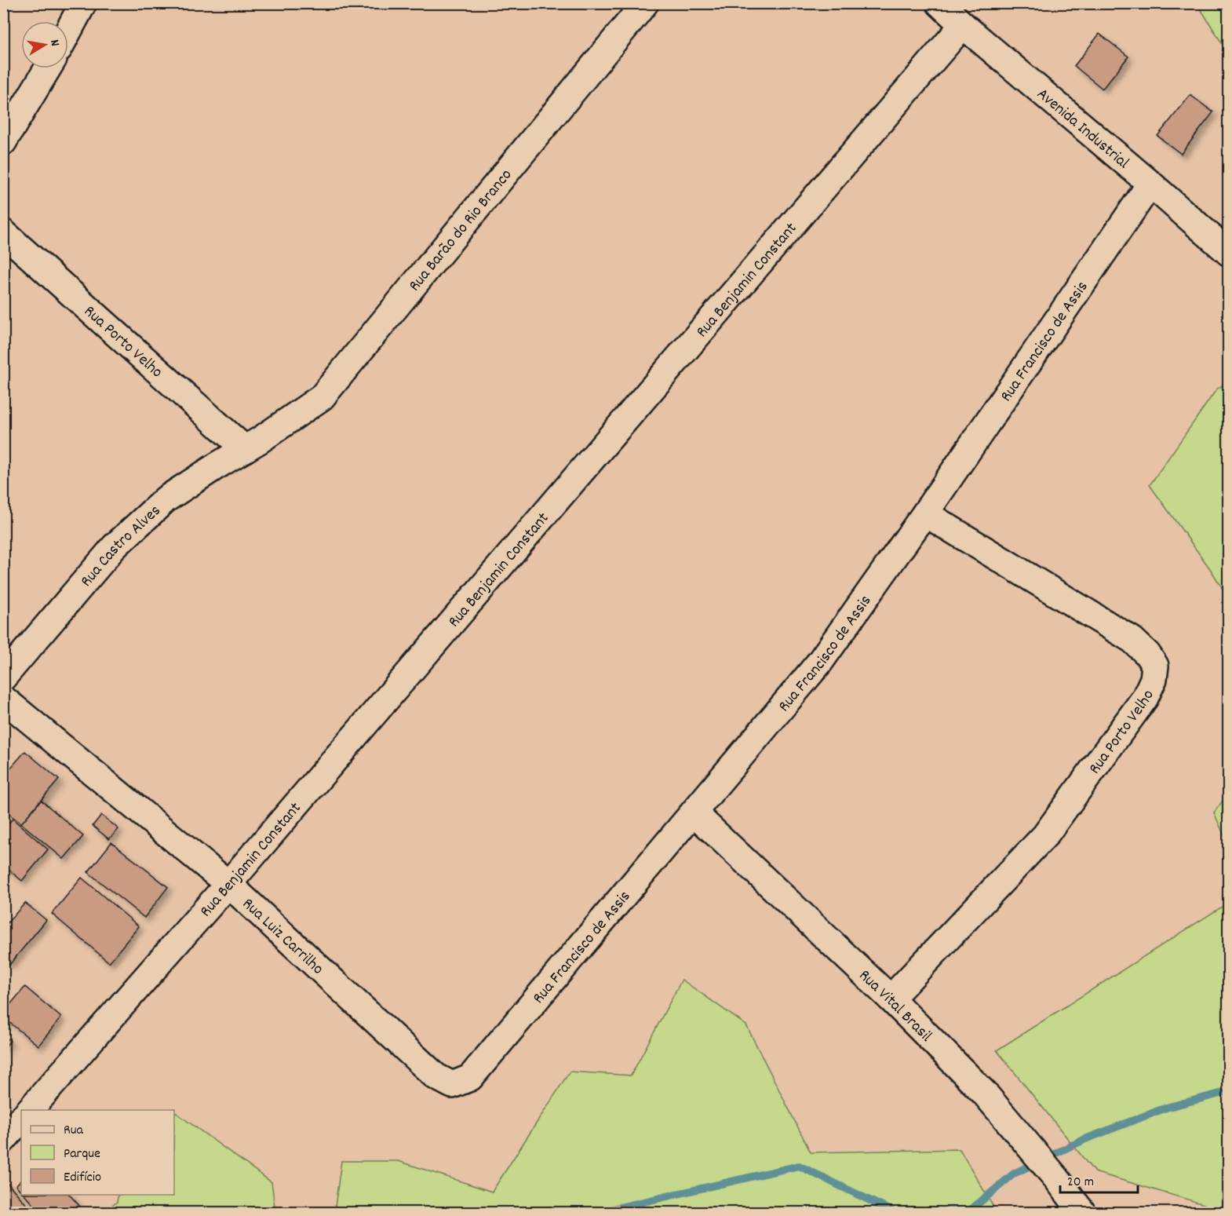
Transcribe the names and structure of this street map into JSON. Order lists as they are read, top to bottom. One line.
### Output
{"streets":{"street":["Avenida Industrial","Rua Barão do Rio Branco","Rua Benjamin Constant","Rua Porto Velho","Rua Francisco de Assis","Rua Castro Alves","Rua Luiz Carrilho","Rua Vital Brasil"]},"crossings":[["Avenida Industrial","Rua Benjamin Constant"],["Avenida Industrial","Rua Francisco de Assis"],["Rua Barão do Rio Branco","Rua Porto Velho"],["Rua Barão do Rio Branco","Rua Castro Alves"],["Rua Benjamin Constant","Rua Luiz Carrilho"],["Rua Porto Velho","Rua Francisco de Assis"],["Rua Porto Velho","Rua Castro Alves"],["Rua Porto Velho","Rua Vital Brasil"],["Rua Francisco de Assis","Rua Luiz Carrilho"],["Rua Francisco de Assis","Rua Vital Brasil"]],"legend":["Rua","Parque","Edifício"],"scale_bar":"20 m","north":"right"}
